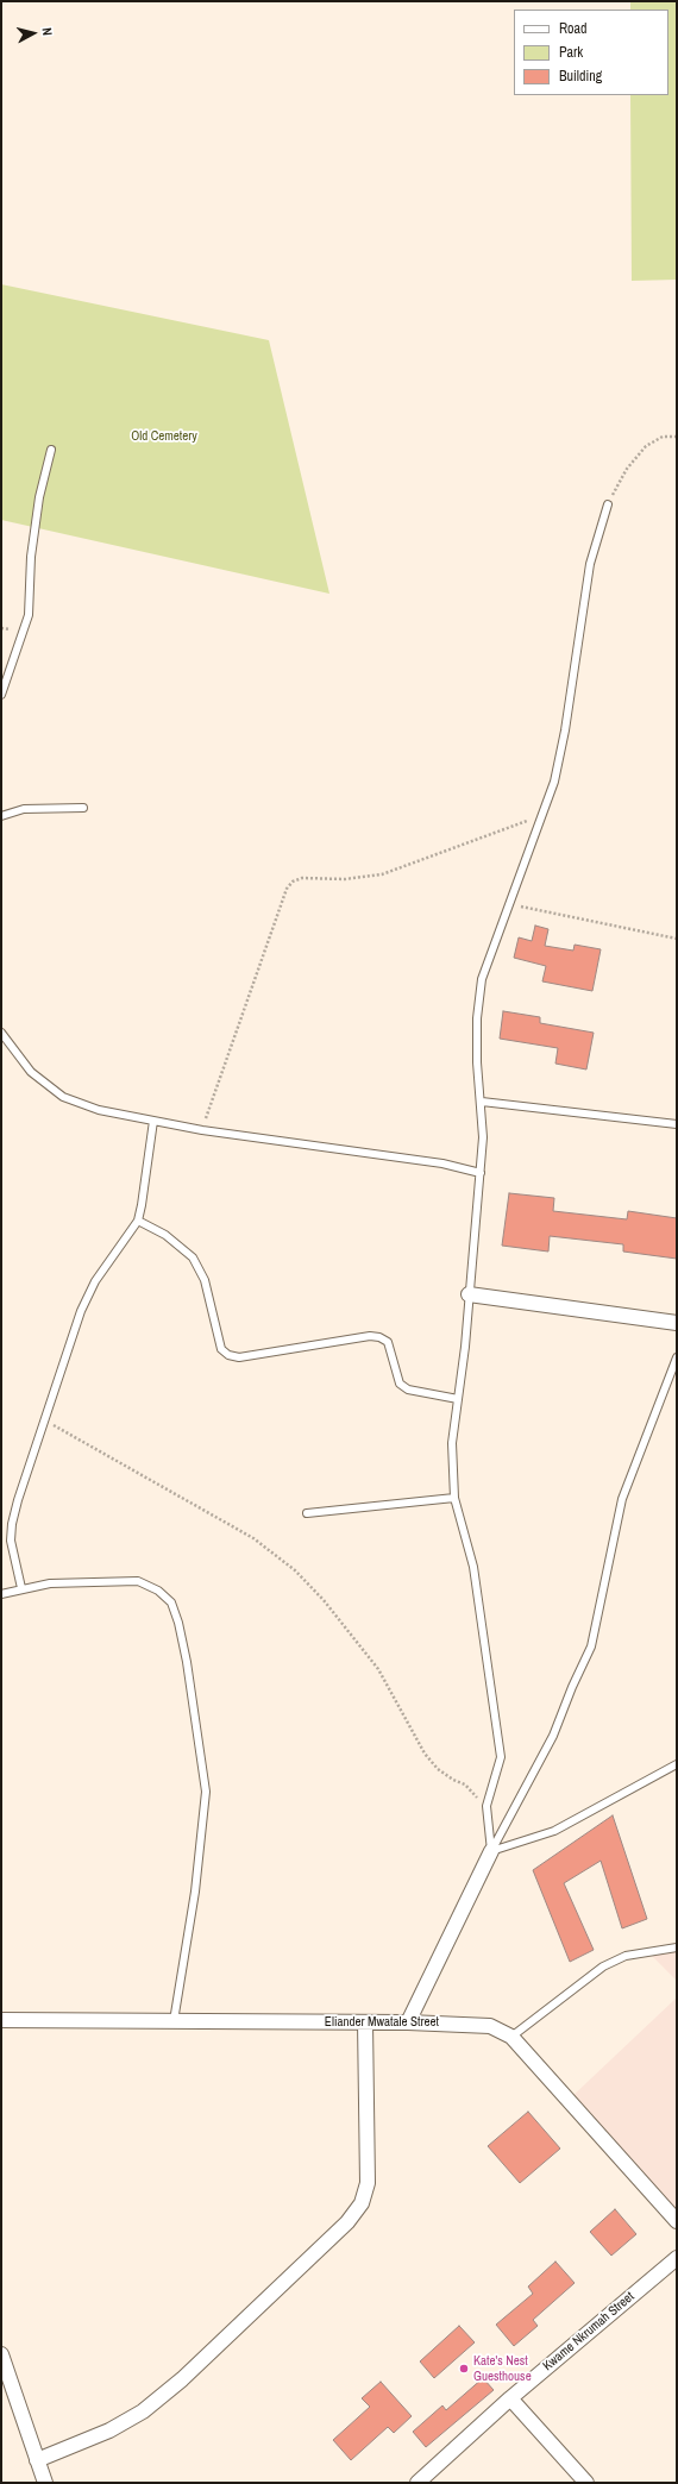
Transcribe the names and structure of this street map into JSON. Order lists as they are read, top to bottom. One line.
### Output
{"streets":{"street":["Eliander Mwatale Street","Kwame Nkrumah Street"]},"parks":["Old Cemetery"],"places":["Kate's Nest Guesthouse"],"legend":["Road","Park","Building"],"north":"right"}
